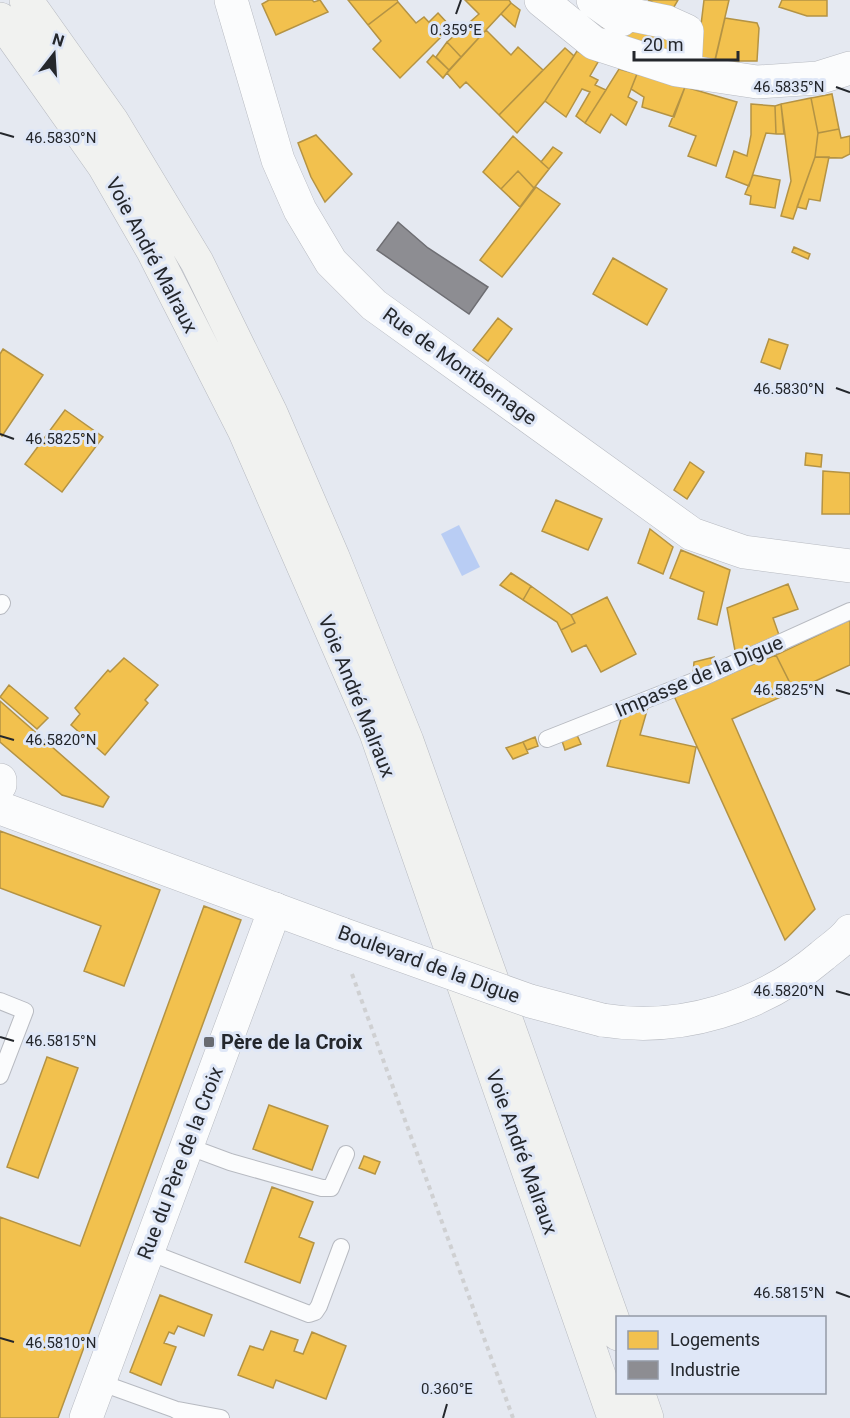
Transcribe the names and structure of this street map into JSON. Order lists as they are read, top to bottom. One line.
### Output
{"streets":{"main road":["Voie André Malraux"],"street":["Rue de Montbernage","Boulevard de la Digue","Rue du Père de la Croix"],"lane":["Impasse de la Digue"]},"crossings":[["Boulevard de la Digue","Rue du Père de la Croix"]],"places":{"transit":["Père de la Croix"]},"legend":["Logements","Industrie"],"scale_bar":"20 m","north":"top","coordinates":["0.359°E","46.5835°N","46.5830°N","46.5825°N","46.5820°N","46.5815°N","46.5810°N","0.360°E"]}
